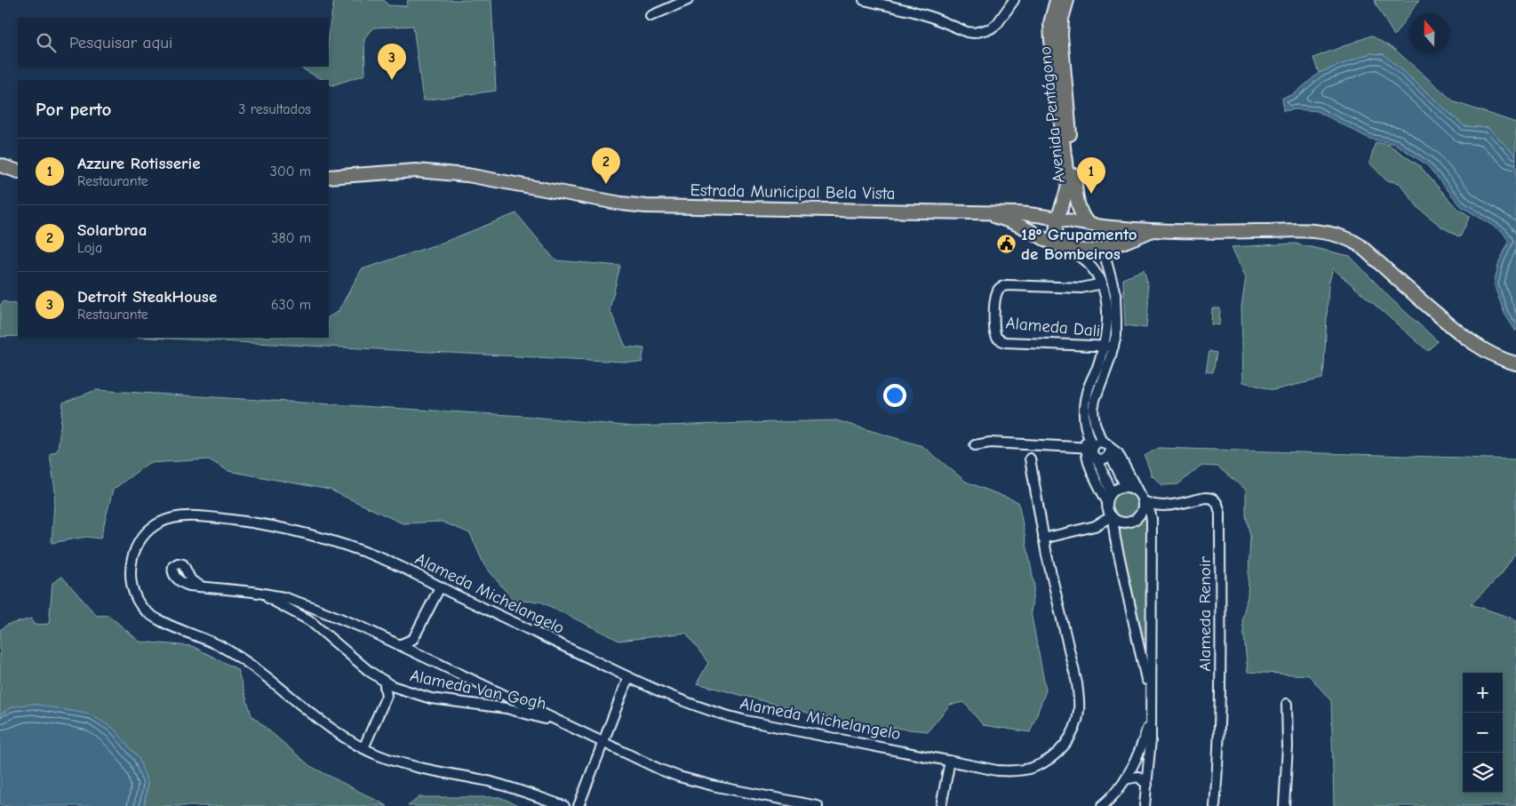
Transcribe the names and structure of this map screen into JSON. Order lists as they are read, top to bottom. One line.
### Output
{"streets":{"main road":["Avenida Pentágono","Estrada Municipal Bela Vista"],"street":["Alameda Dali","Alameda Michelangelo","Alameda Renoir","Alameda Van Gogh"]},"crossings":[["Avenida Pentágono","Estrada Municipal Bela Vista"]],"places":{"public building":["18º Grupamento de Bombeiros"]},"north":"top","page":{"search":"Pesquisar aqui","pins":["3","2","1"],"heading":["Por perto","3 resultados"],"list":[{"mark":"1","name":"Azzure Rotisserie","note":"Restaurante","value":"300 m"},{"mark":"2","name":"Solarbraa","note":"Loja","value":"380 m"},{"mark":"3","name":"Detroit SteakHouse","note":"Restaurante","value":"630 m"}],"map_buttons":["+","−"]}}
